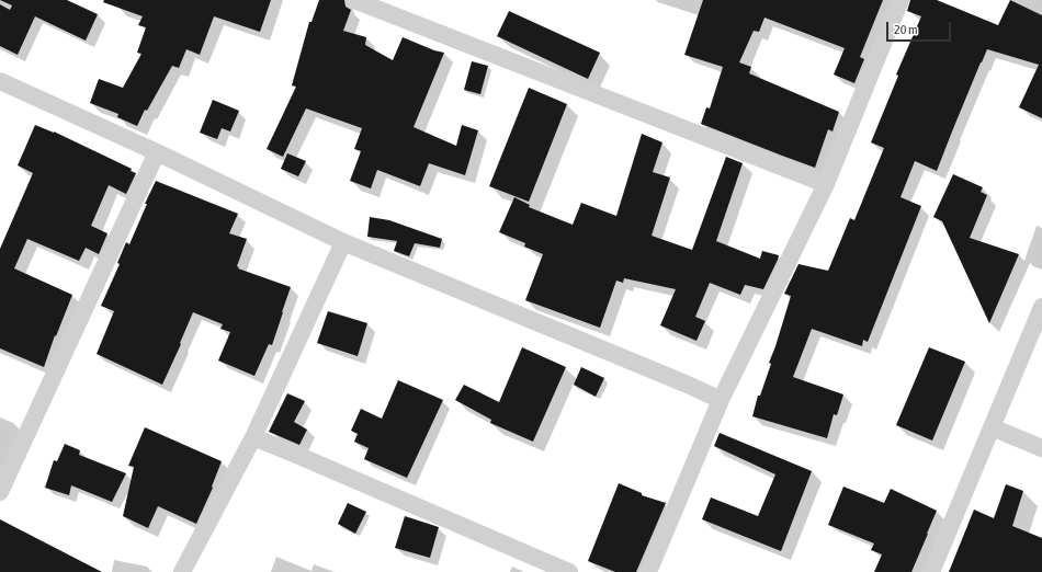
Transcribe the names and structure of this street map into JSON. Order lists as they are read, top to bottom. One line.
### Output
{"scale_bar":"20 m"}
